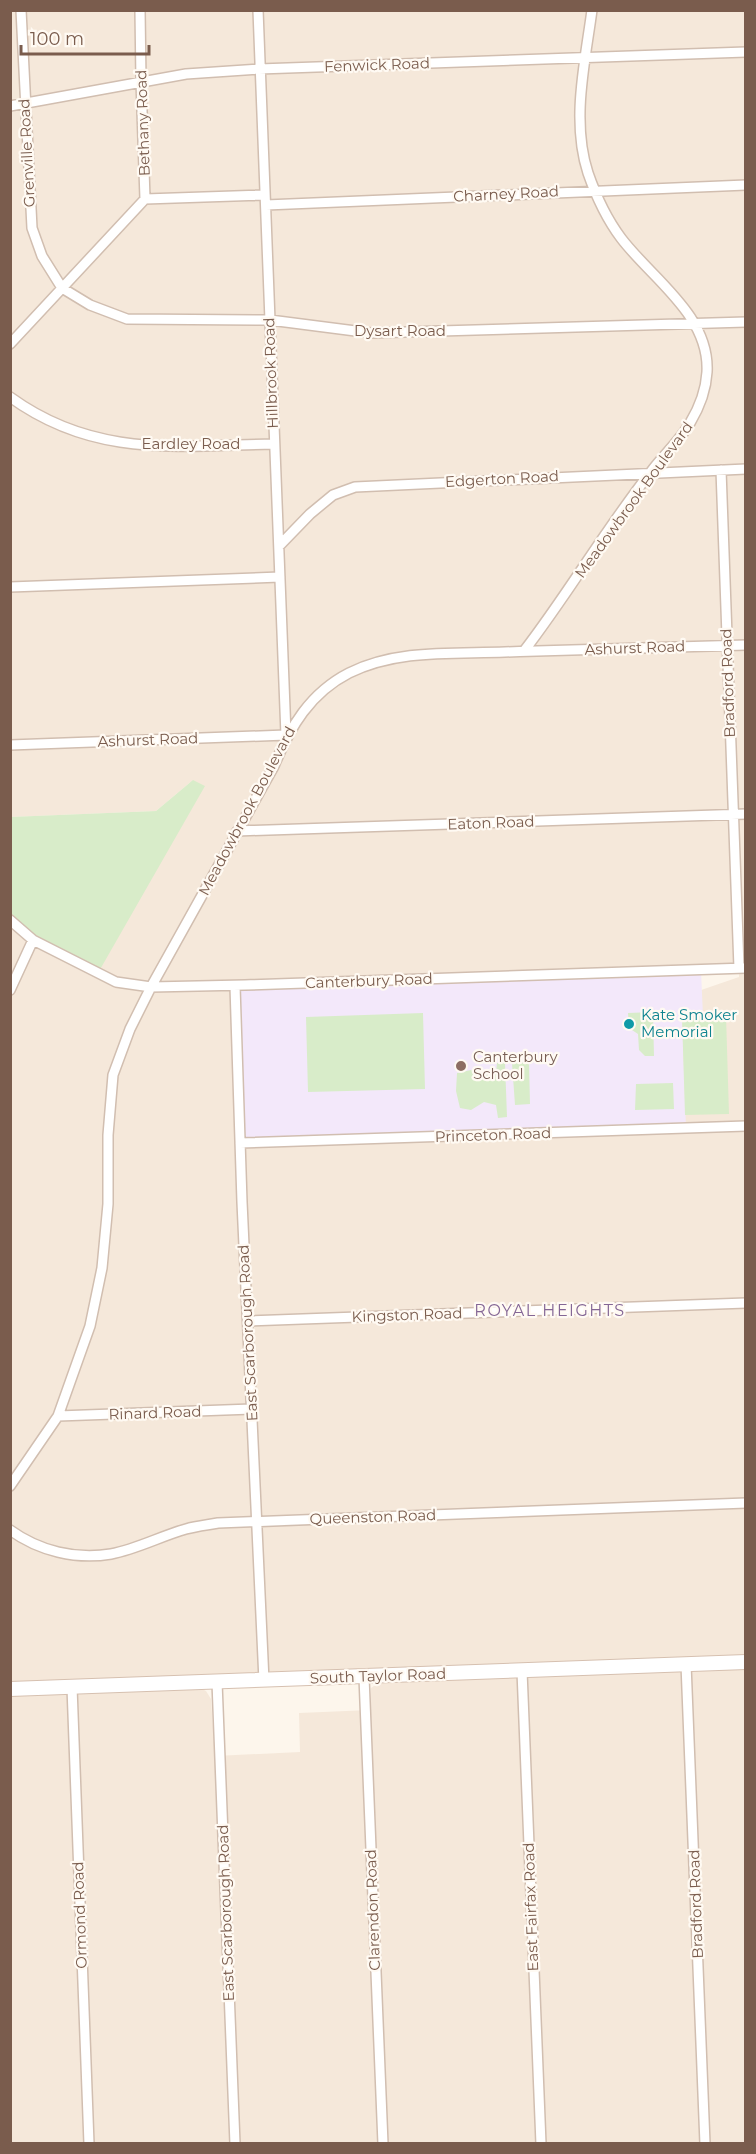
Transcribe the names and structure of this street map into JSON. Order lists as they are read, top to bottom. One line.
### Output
{"streets":{"main road":["South Taylor Road"],"street":["Fenwick Road","Bethany Road","Grenville Road","Charney Road","Dysart Road","Hillbrook Road","Eardley Road","Edgerton Road","Meadowbrook Boulevard","Ashurst Road","Bradford Road","Eaton Road","Canterbury Road","Princeton Road","Kingston Road","East Scarborough Road","Rinard Road","Queenston Road","East Fairfax Road","Clarendon Road","Ormond Road"]},"crossings":[["Fenwick Road","Bethany Road"],["Fenwick Road","Grenville Road"],["Fenwick Road","Hillbrook Road"],["Fenwick Road","Meadowbrook Boulevard"],["Bethany Road","Charney Road"],["Grenville Road","Dysart Road"],["Charney Road","Hillbrook Road"],["Charney Road","Meadowbrook Boulevard"],["Dysart Road","Hillbrook Road"],["Dysart Road","Meadowbrook Boulevard"],["Hillbrook Road","Eardley Road"],["Hillbrook Road","Edgerton Road"],["Hillbrook Road","Meadowbrook Boulevard"],["Hillbrook Road","Ashurst Road"],["Edgerton Road","Meadowbrook Boulevard"],["Edgerton Road","Bradford Road"],["Meadowbrook Boulevard","Ashurst Road"],["Meadowbrook Boulevard","Eaton Road"],["Meadowbrook Boulevard","Canterbury Road"],["Meadowbrook Boulevard","Rinard Road"],["Ashurst Road","Bradford Road"],["Bradford Road","Eaton Road"],["Bradford Road","Canterbury Road"],["Bradford Road","South Taylor Road"],["Canterbury Road","East Scarborough Road"],["Princeton Road","East Scarborough Road"],["Kingston Road","East Scarborough Road"],["East Scarborough Road","Rinard Road"],["East Scarborough Road","Queenston Road"],["East Scarborough Road","South Taylor Road"],["South Taylor Road","East Fairfax Road"],["South Taylor Road","Clarendon Road"],["South Taylor Road","Ormond Road"]],"districts":["ROYAL HEIGHTS"],"places":["Kate Smoker Memorial","Canterbury School"],"scale_bar":"100 m"}
